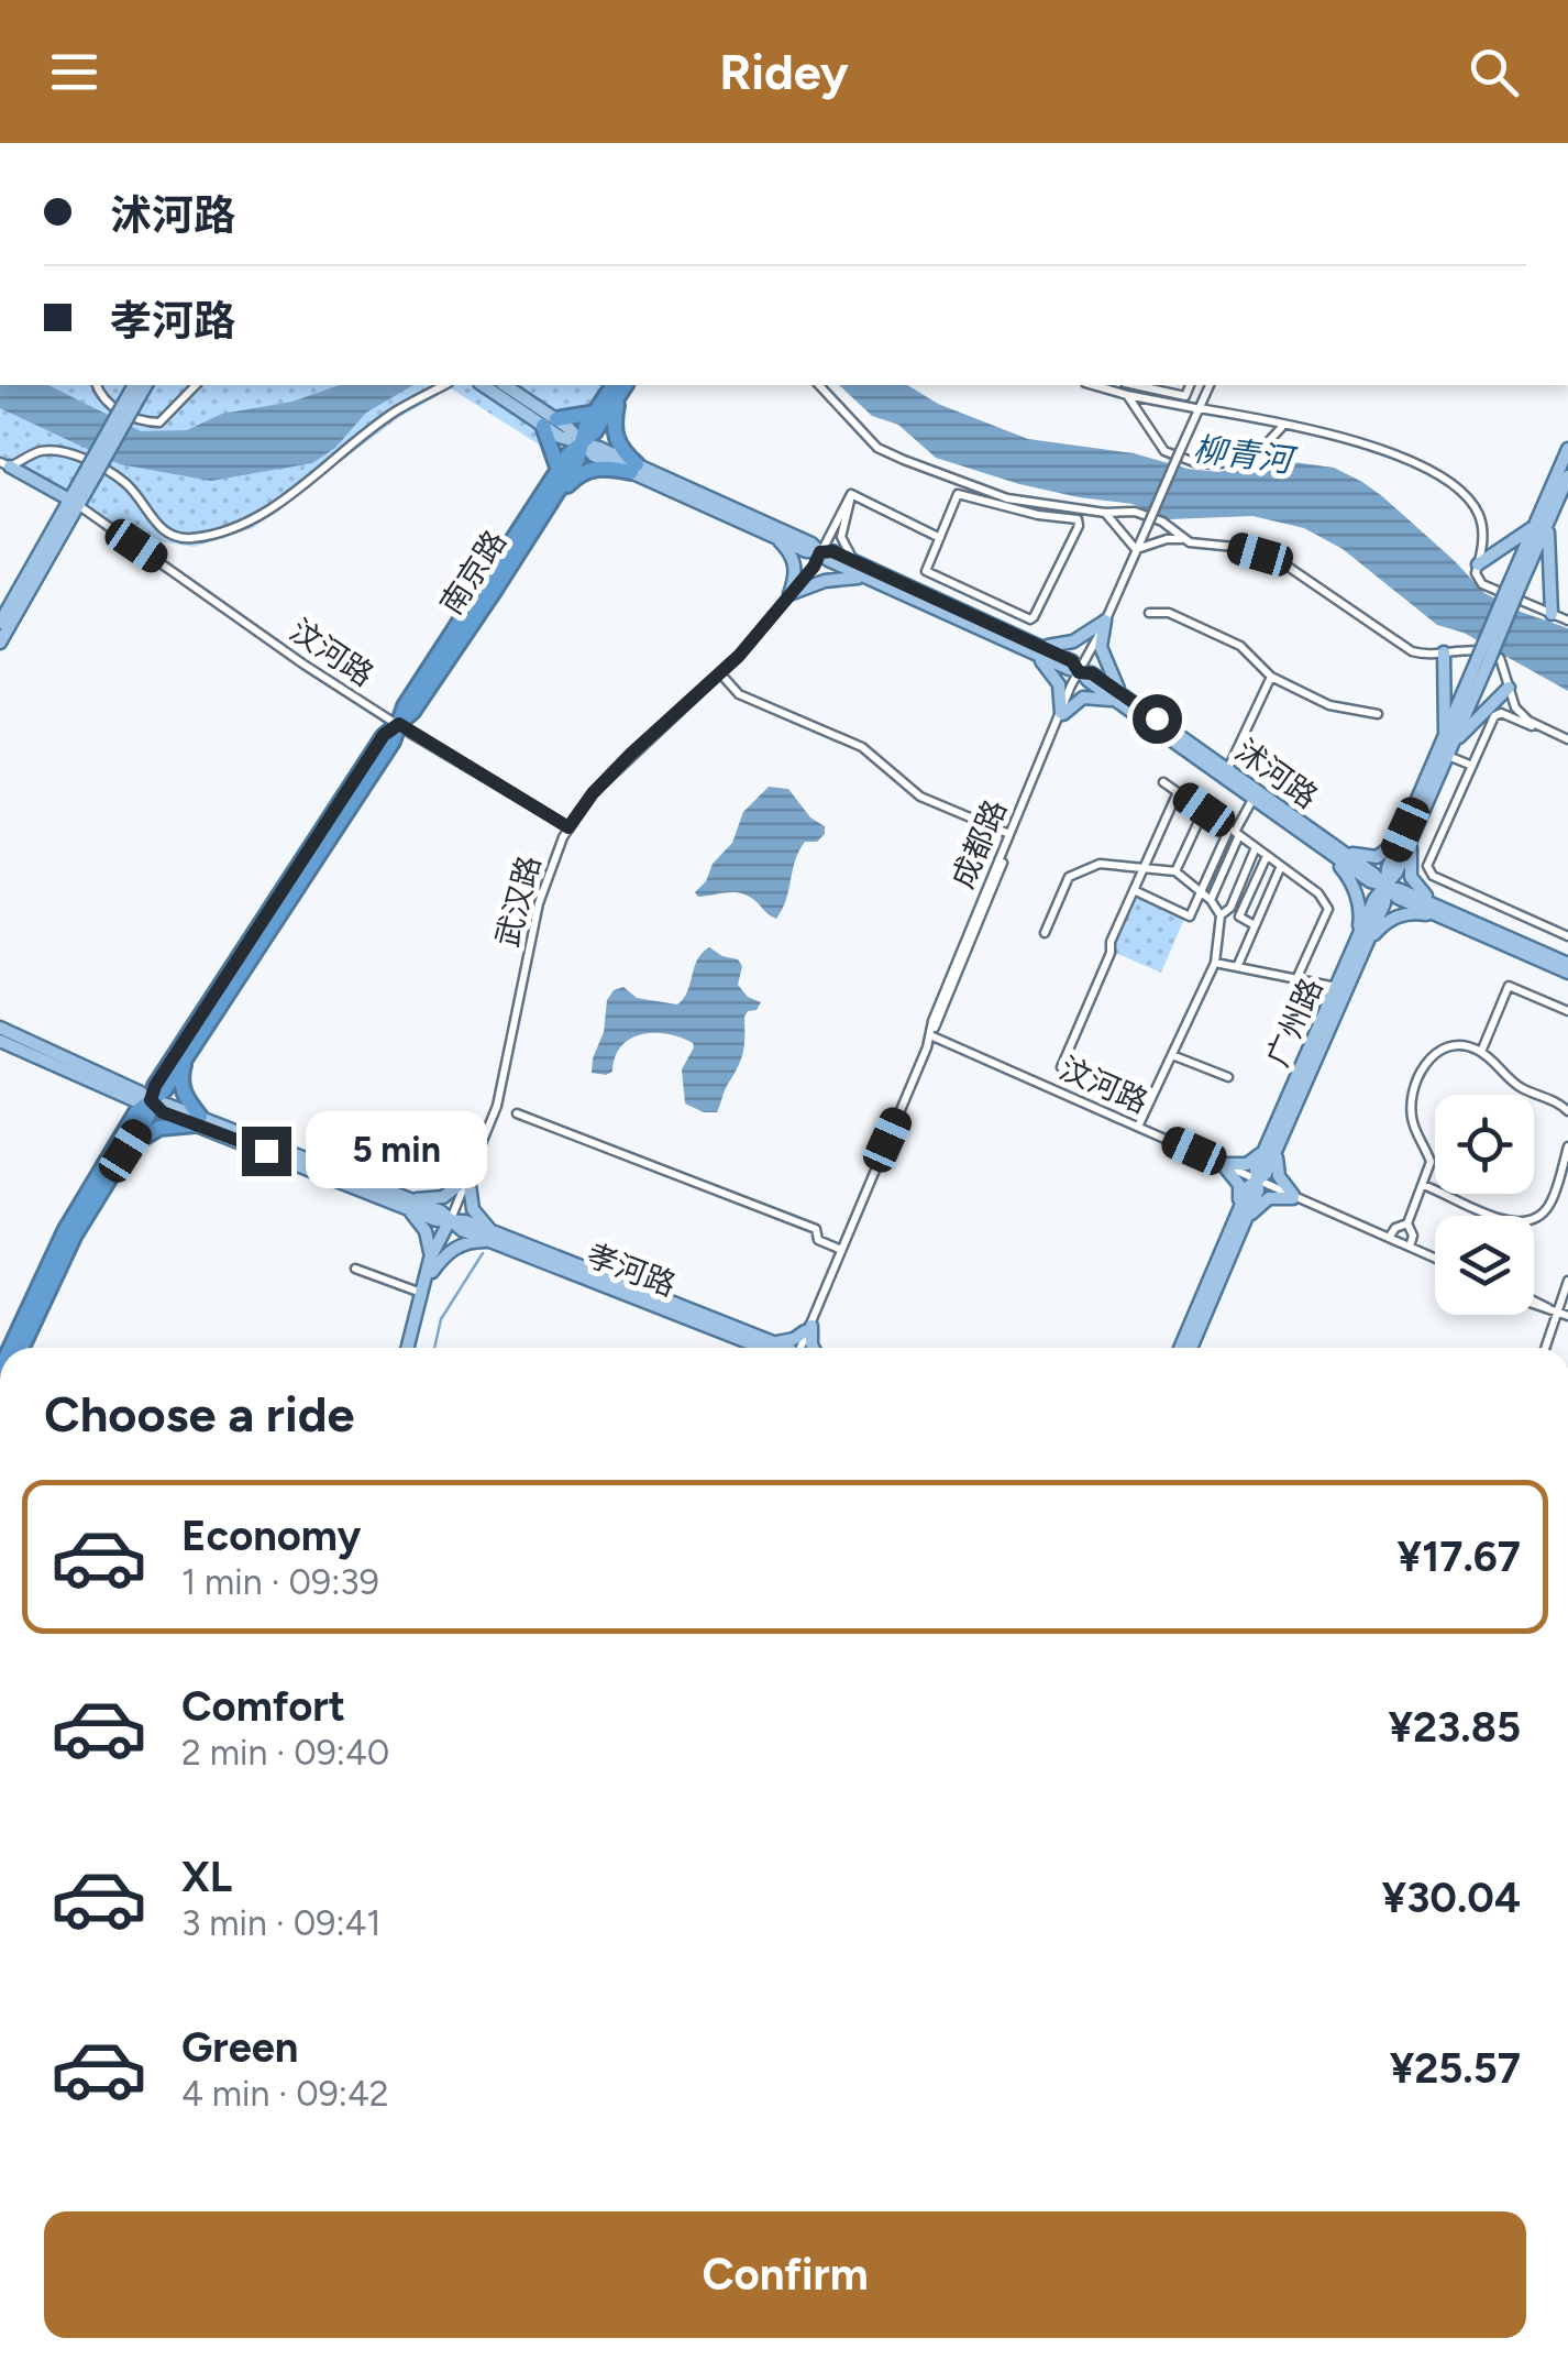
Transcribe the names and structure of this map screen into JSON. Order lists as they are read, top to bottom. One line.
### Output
{"streets":{"highway":["南京路"],"main road":["沭河路","武汉路","广州路","孝河路"],"street":["汶河路","成都路"]},"crossings":[["南京路","汶河路"],["南京路","沭河路"],["南京路","孝河路"],["汶河路","成都路"],["汶河路","武汉路"],["汶河路","广州路"],["沭河路","成都路"],["沭河路","武汉路"],["沭河路","广州路"],["武汉路","孝河路"]],"water":["柳青河"],"page":{"header":"Ridey","banner":["沭河路","孝河路"],"bubble":"5 min","heading":"Choose a ride","list":[{"name":"Economy","note":"1 min · 09:39","value":"¥17.67"},{"name":"Comfort","note":"2 min · 09:40","value":"¥23.85"},{"name":"XL","note":"3 min · 09:41","value":"¥30.04"},{"name":"Green","note":"4 min · 09:42","value":"¥25.57"}],"buttons":"Confirm"}}
